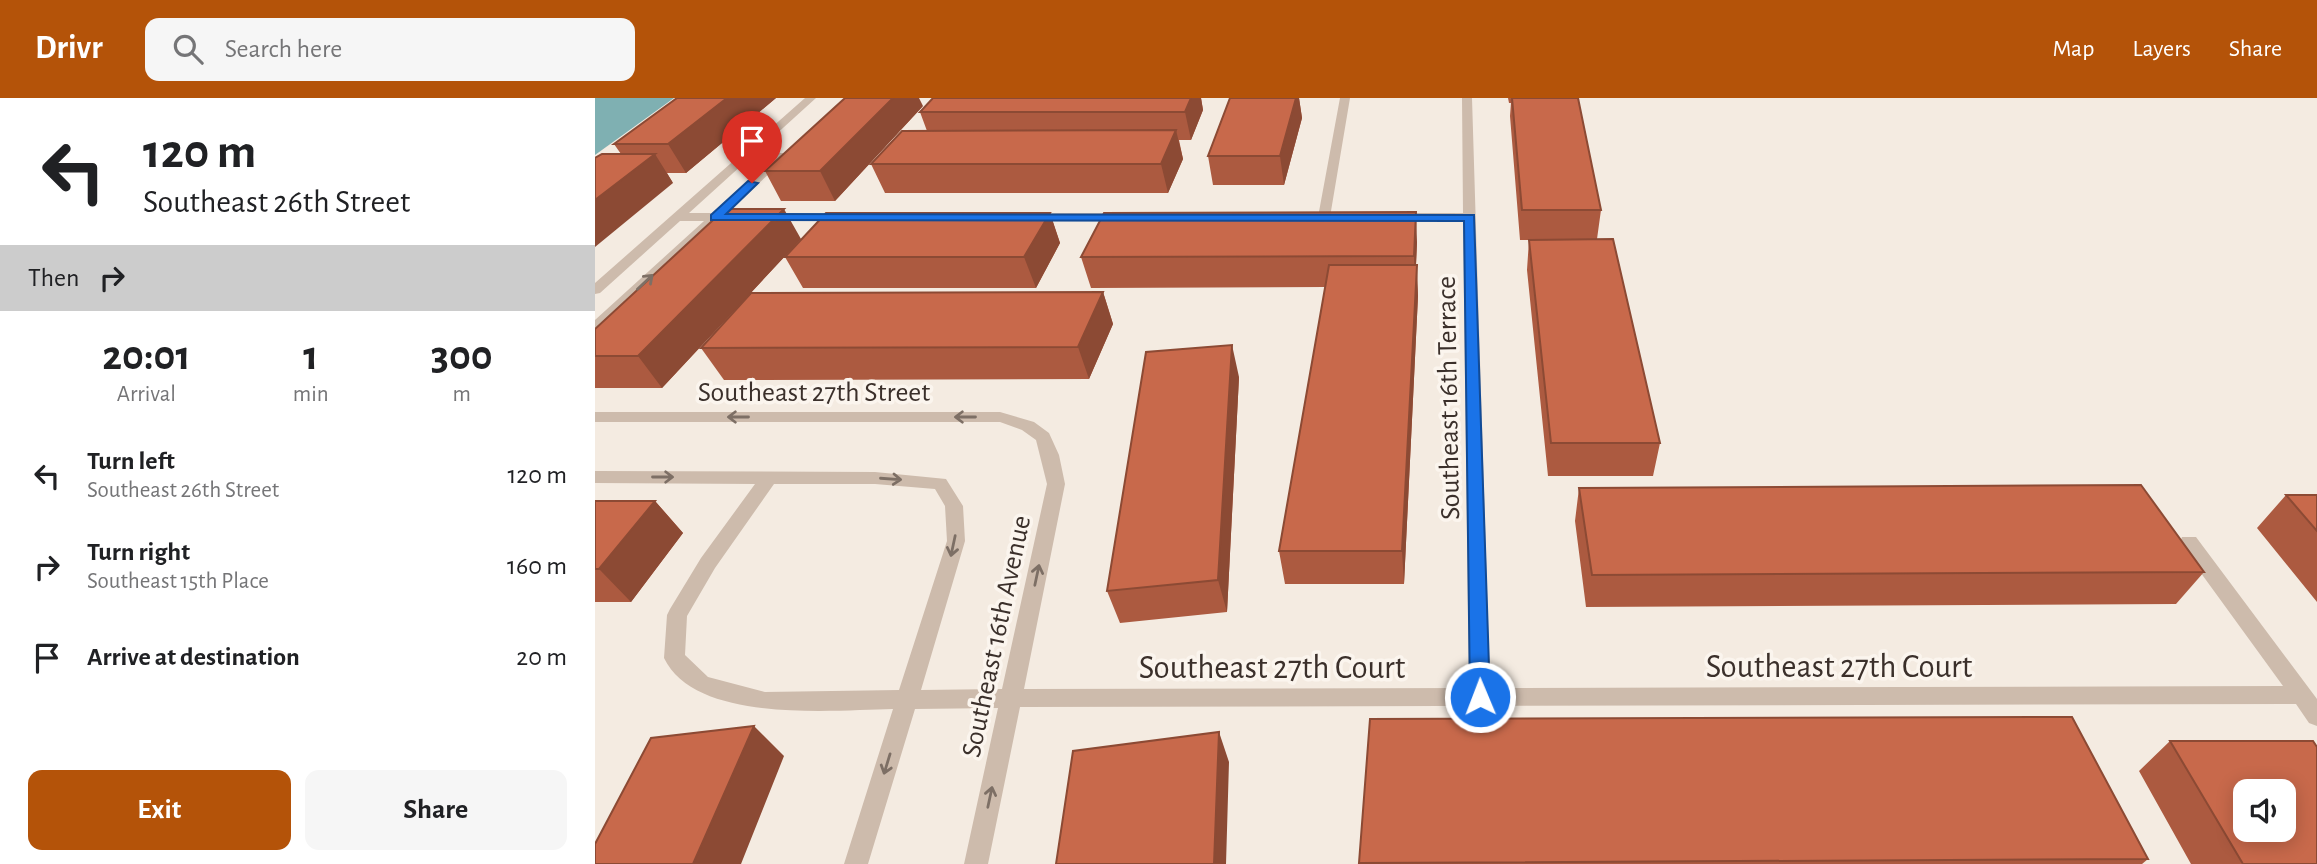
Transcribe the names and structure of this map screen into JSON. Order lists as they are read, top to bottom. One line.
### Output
{"streets":{"street":["Southeast 27th Street","Southeast 16th Terrace","Southeast 16th Avenue","Southeast 27th Court"]},"crossings":[["Southeast 27th Street","Southeast 16th Avenue"],["Southeast 16th Terrace","Southeast 27th Court"],["Southeast 16th Avenue","Southeast 27th Court"]],"page":{"header":"Drivr","search":"Search here","nav":["Map","Layers","Share"],"turn":["120 m","Southeast 26th Street"],"then":"Then","eta":["20:01","Arrival","1","min","300","m"],"list":[{"name":"Turn left","note":"Southeast 26th Street","value":"120 m"},{"name":"Turn right","note":"Southeast 15th Place","value":"160 m"},{"name":"Arrive at destination","value":"20 m"}],"buttons":["Exit","Share"]}}
